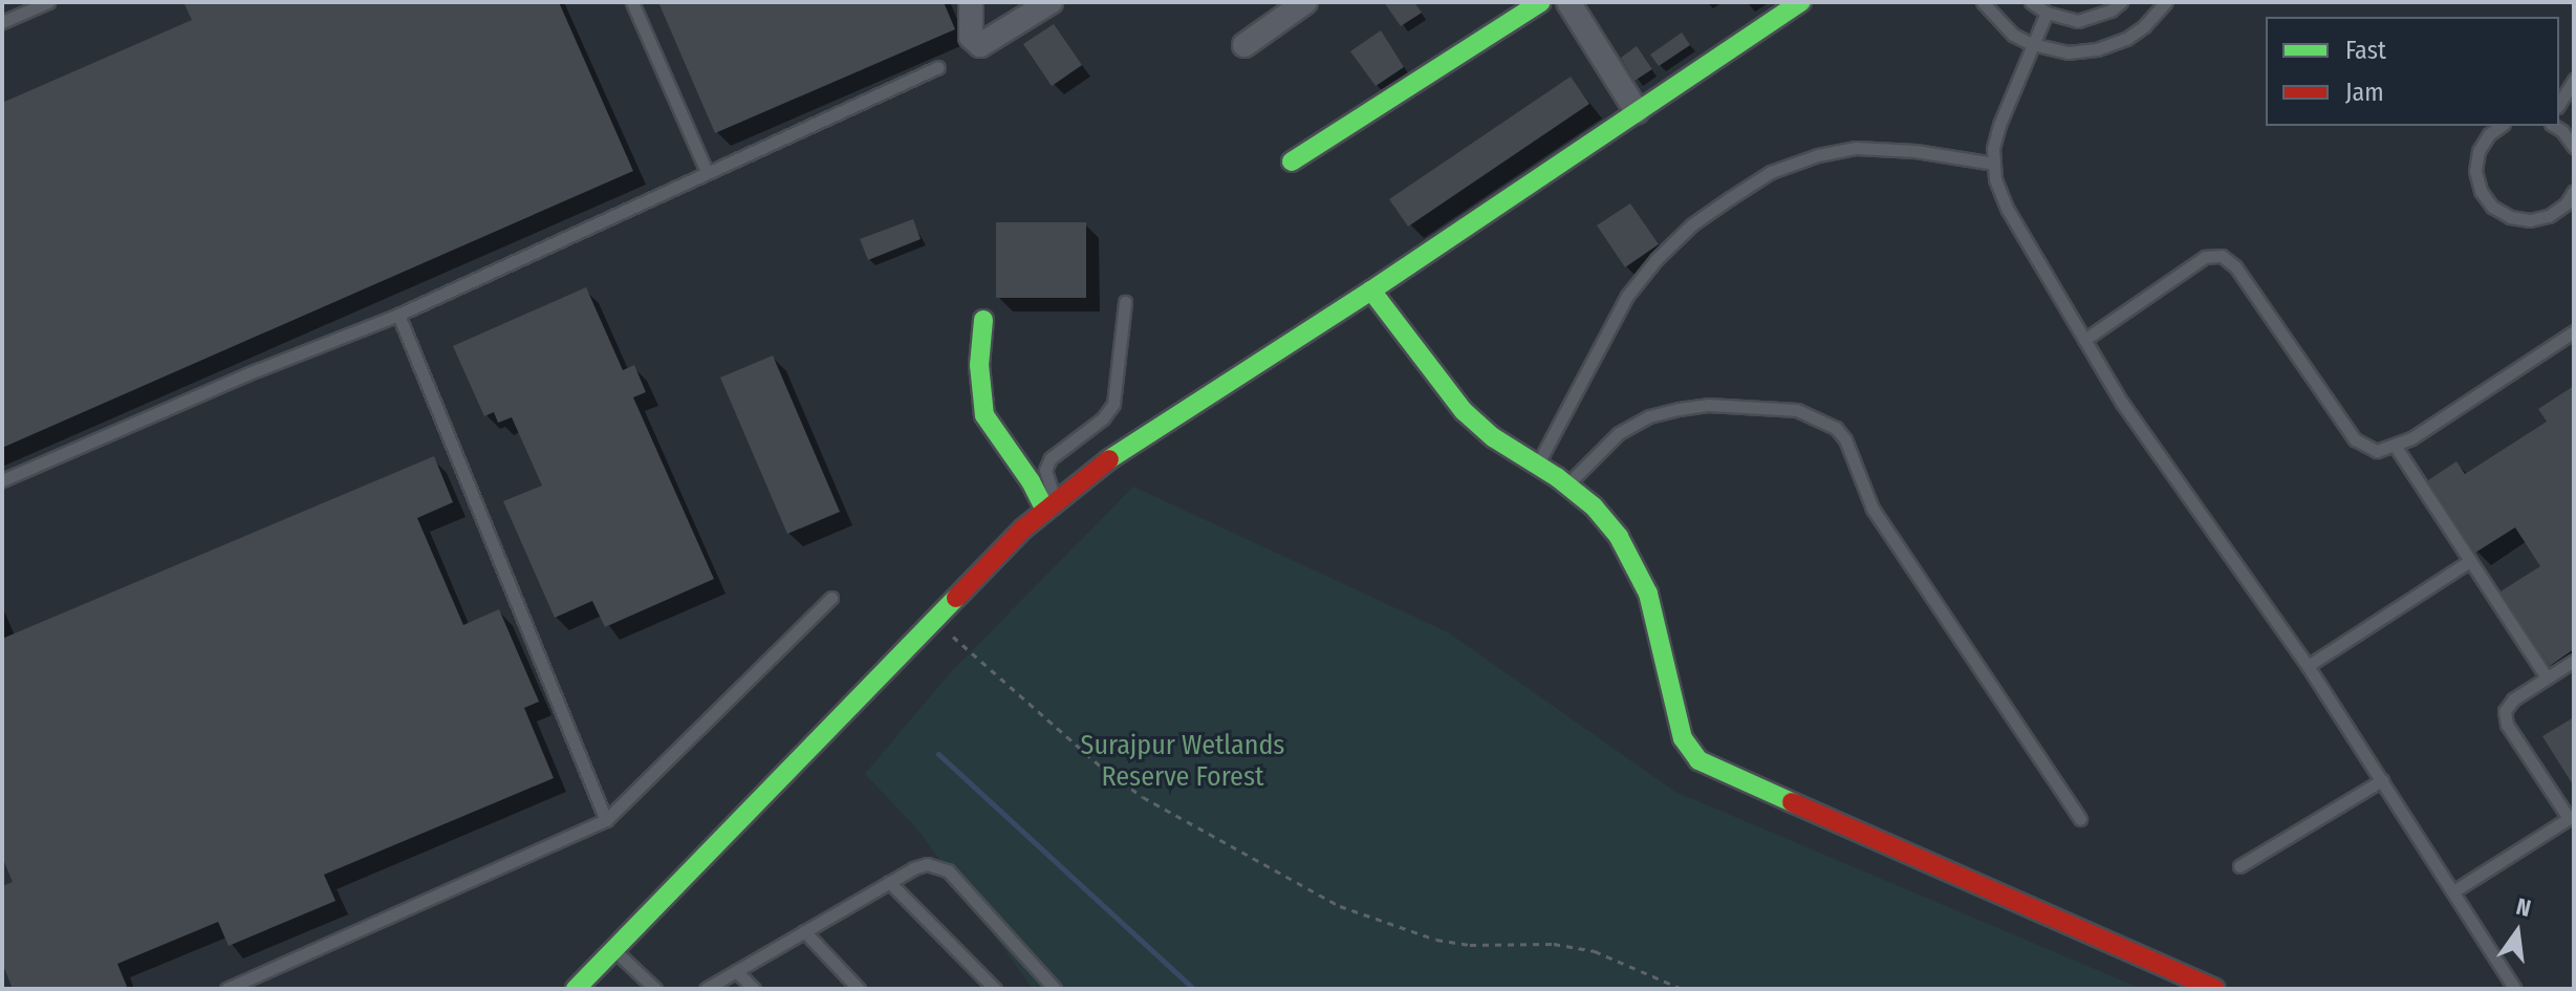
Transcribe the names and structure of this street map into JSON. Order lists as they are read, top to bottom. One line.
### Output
{"parks":["Surajpur Wetlands Reserve Forest"],"legend":["Fast","Jam"],"north":"top"}
